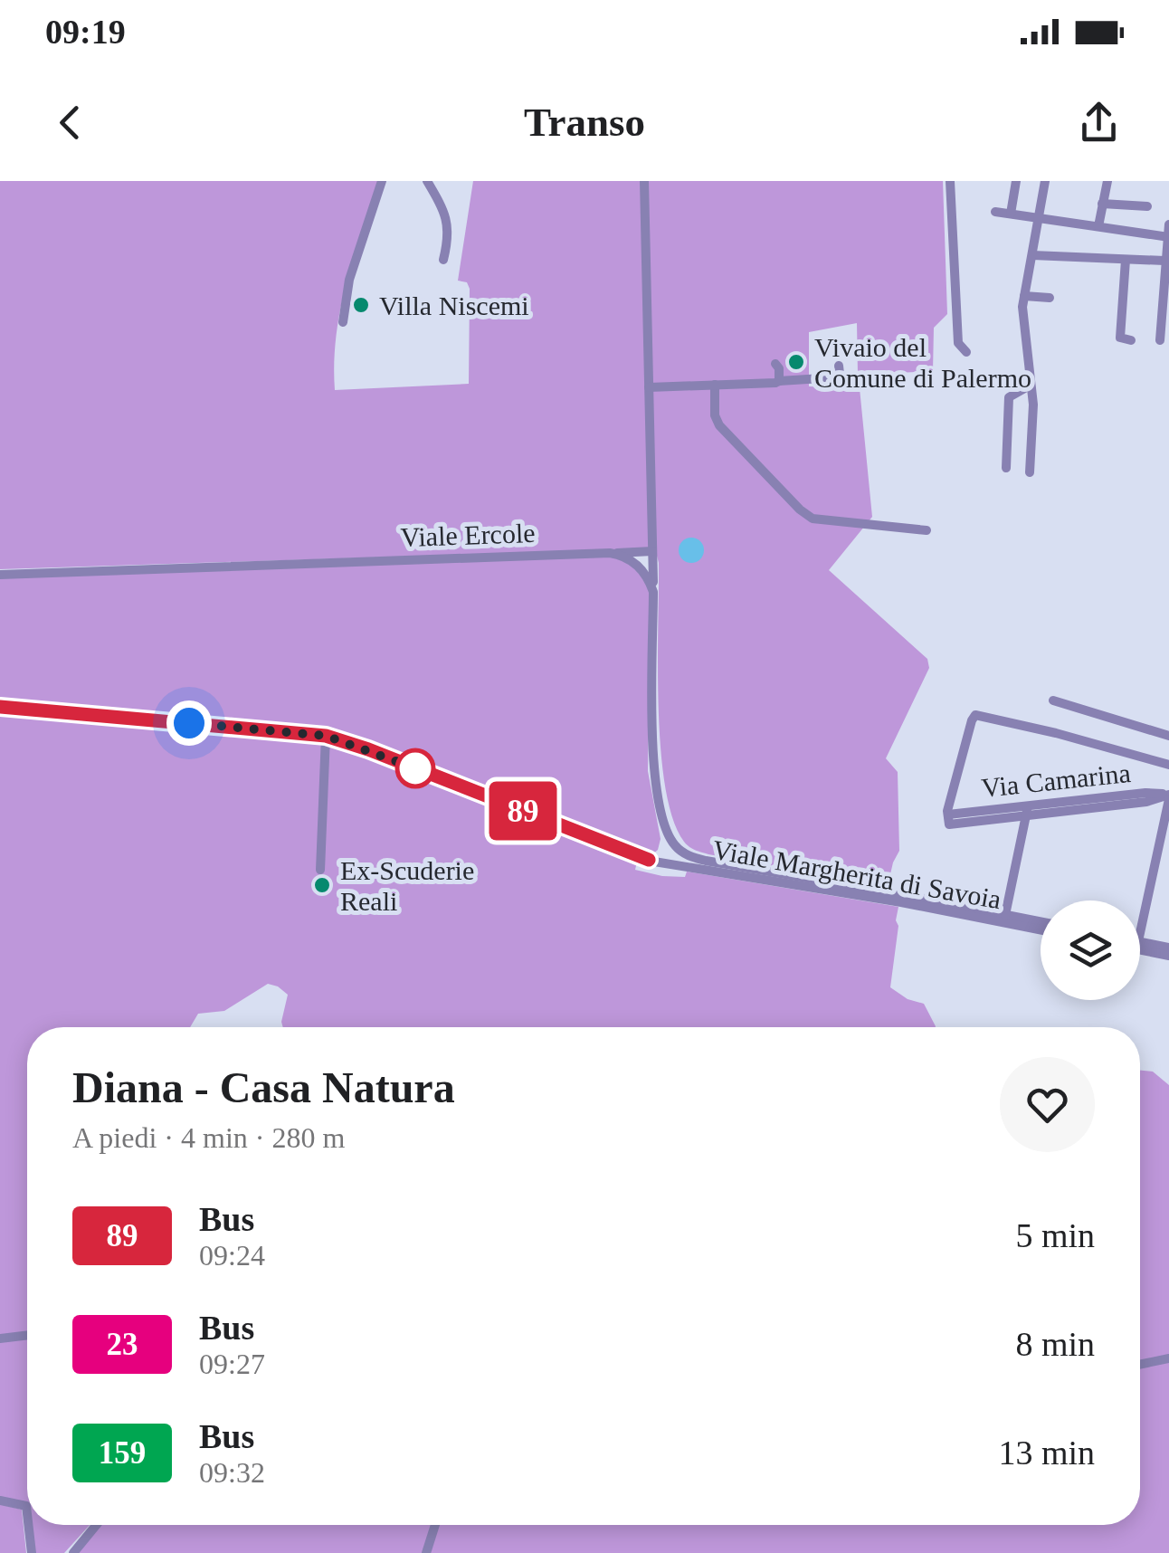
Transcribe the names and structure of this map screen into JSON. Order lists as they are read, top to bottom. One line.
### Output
{"streets":{"street":["Viale Ercole","Via Camarina","Viale Margherita di Savoia"]},"places":["Villa Niscemi","Vivaio del Comune di Palermo","Ex-Scuderie Reali"],"lines":["bus line 89"],"page":{"status":"09:19","header":"Transo","on_map":"89","heading":["Diana - Casa Natura","A piedi · 4 min · 280 m"],"list":[{"mark":"89","name":"Bus","note":"09:24","value":"5 min"},{"mark":"23","name":"Bus","note":"09:27","value":"8 min"},{"mark":"159","name":"Bus","note":"09:32","value":"13 min"}]}}
